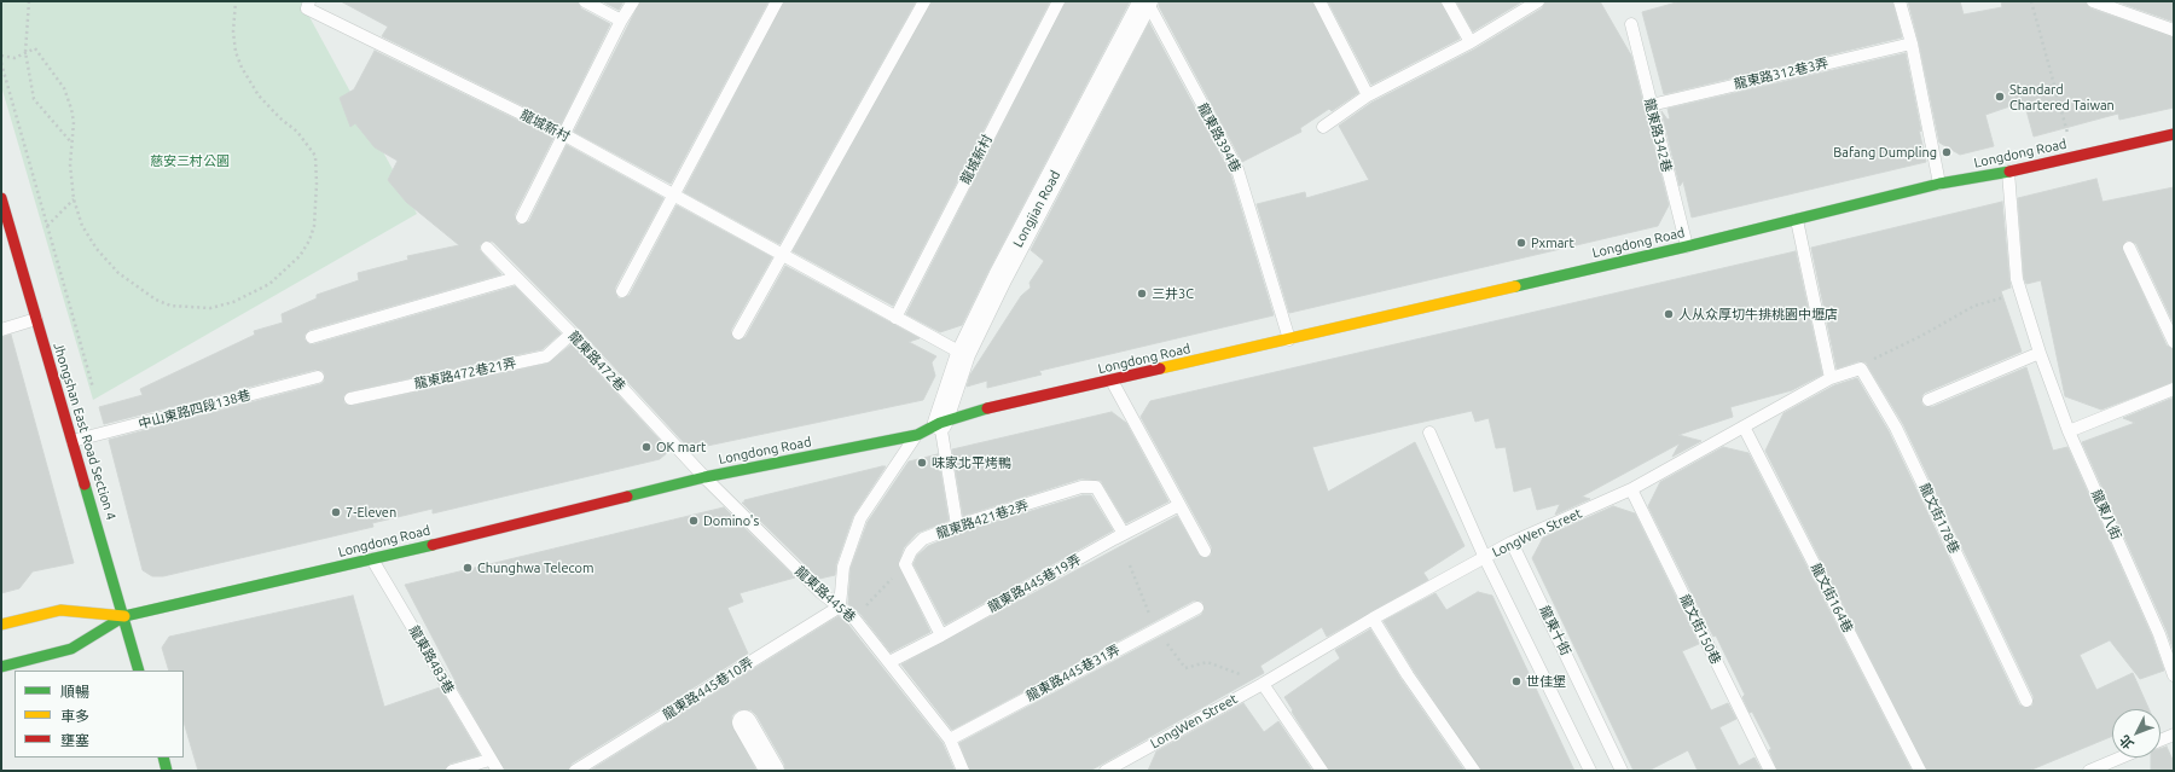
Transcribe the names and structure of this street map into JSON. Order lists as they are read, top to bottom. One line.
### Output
{"streets":{"street":["Longdong Road","Longjian Road","Jhongshan East Road Section 4"],"lane":["龍東路312巷3弄","龍城新村","龍東路342巷","龍東路394巷","龍東路472巷","龍東路472巷21弄","中山東路四段138巷","龍東八街","龍文街178巷","龍東路421巷2弄","LongWen Street","龍東路445巷19弄","龍東路445巷","龍文街164巷","龍文街150巷","龍東十街","龍東路483巷","龍東路445巷31弄","龍東路445巷10弄"]},"crossings":[["龍東路312巷3弄","龍東路342巷"],["龍城新村","Longjian Road"],["龍東路342巷","Longdong Road"],["龍東路394巷","Longdong Road"],["龍東路394巷","Longjian Road"],["Longdong Road","Longjian Road"],["Longdong Road","龍東路472巷"],["Longdong Road","Jhongshan East Road Section 4"],["Longdong Road","龍東八街"],["Longdong Road","龍東路445巷"],["Longdong Road","龍東路483巷"],["龍東路472巷","龍東路472巷21弄"],["龍東路472巷","龍東路445巷"],["中山東路四段138巷","Jhongshan East Road Section 4"],["龍東路421巷2弄","龍東路445巷19弄"],["LongWen Street","龍文街164巷"],["LongWen Street","龍文街150巷"],["LongWen Street","龍東十街"],["龍東路445巷19弄","龍東路445巷"],["龍東路445巷","龍東路445巷31弄"],["龍東路445巷","龍東路445巷10弄"]],"parks":["慈安三村公園"],"places":["Standard Chartered Taiwan","Bafang Dumpling","Pxmart","三井3C","人从众厚切牛排桃園中壢店","OK mart","味家北平烤鴨","7-Eleven","Domino's","Chunghwa Telecom","世佳堡"],"legend":["順暢","車多","壅塞"],"north":"bottom left"}
